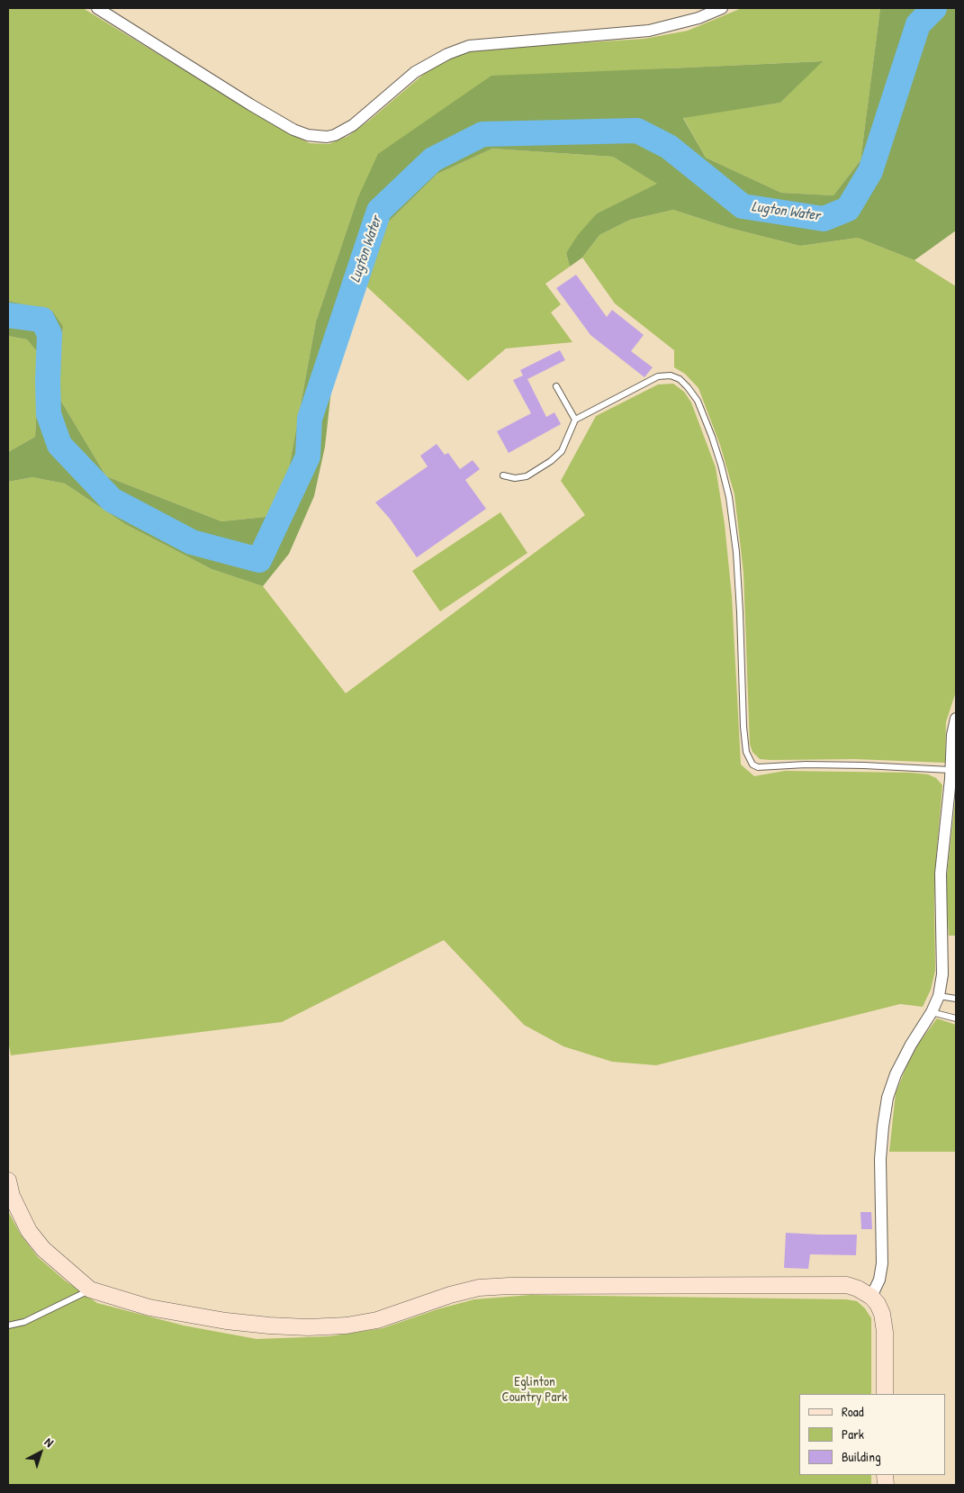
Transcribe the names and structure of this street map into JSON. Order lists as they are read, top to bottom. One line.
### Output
{"water":["Lugton Water"],"parks":["Eglinton Country Park"],"legend":["Road","Park","Building"],"north":"top right"}
